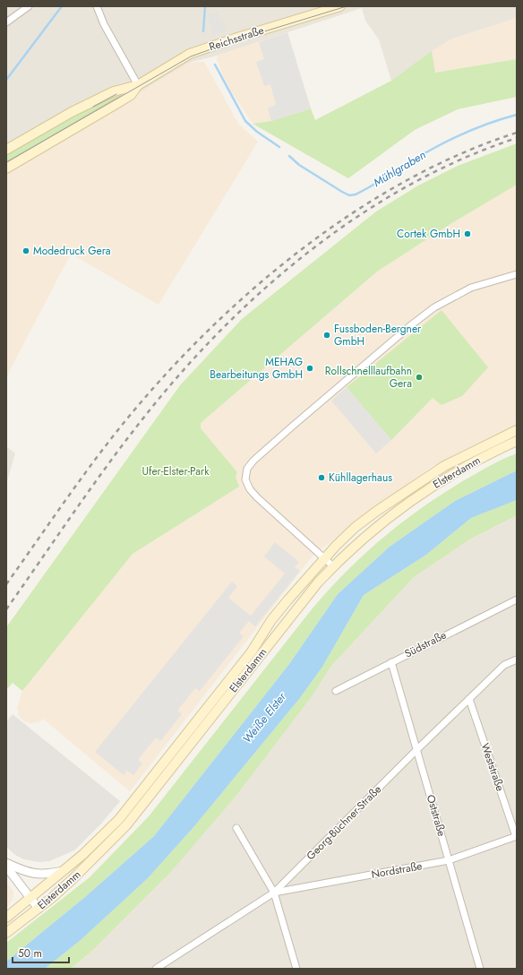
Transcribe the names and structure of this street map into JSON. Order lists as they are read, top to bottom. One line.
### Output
{"streets":{"main road":["Reichsstraße","Elsterdamm"],"street":["Südstraße","Weststraße","Oststraße","Georg-Büchner-Straße","Nordstraße"]},"crossings":[["Südstraße","Oststraße"],["Weststraße","Georg-Büchner-Straße"],["Weststraße","Nordstraße"],["Oststraße","Georg-Büchner-Straße"],["Oststraße","Nordstraße"],["Georg-Büchner-Straße","Nordstraße"]],"water":["Mühlgraben","Weiße Elster"],"parks":["Ufer-Elster-Park"],"places":["Cortek GmbH","Modedruck Gera","Fussboden-Bergner GmbH","MEHAG Bearbeitungs GmbH","Rollschnelllaufbahn Gera","Kühllagerhaus"],"scale_bar":"50 m"}
